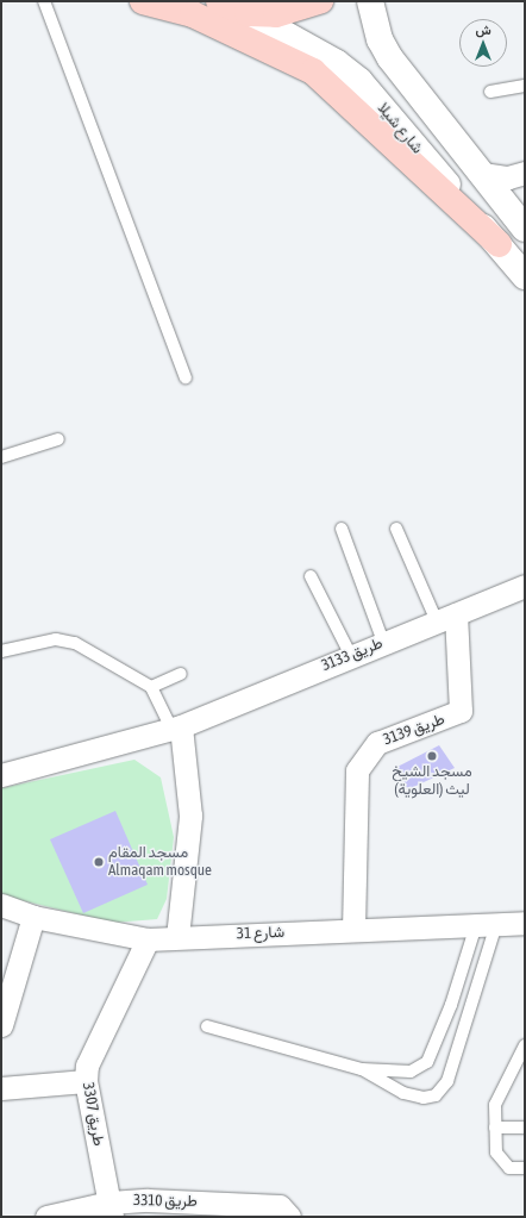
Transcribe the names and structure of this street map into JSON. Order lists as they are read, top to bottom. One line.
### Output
{"streets":{"main road":["شارع شيلا"],"street":["طريق 3133","طريق 3139","شارع 31","طريق 3307","طريق 3310"]},"crossings":[["طريق 3133","طريق 3139"],["طريق 3139","شارع 31"],["شارع 31","طريق 3307"],["طريق 3307","طريق 3310"]],"places":["مسجد الشيخ ليث (العلوية)","مسجد المقام Almaqam mosque"],"north":"top"}
